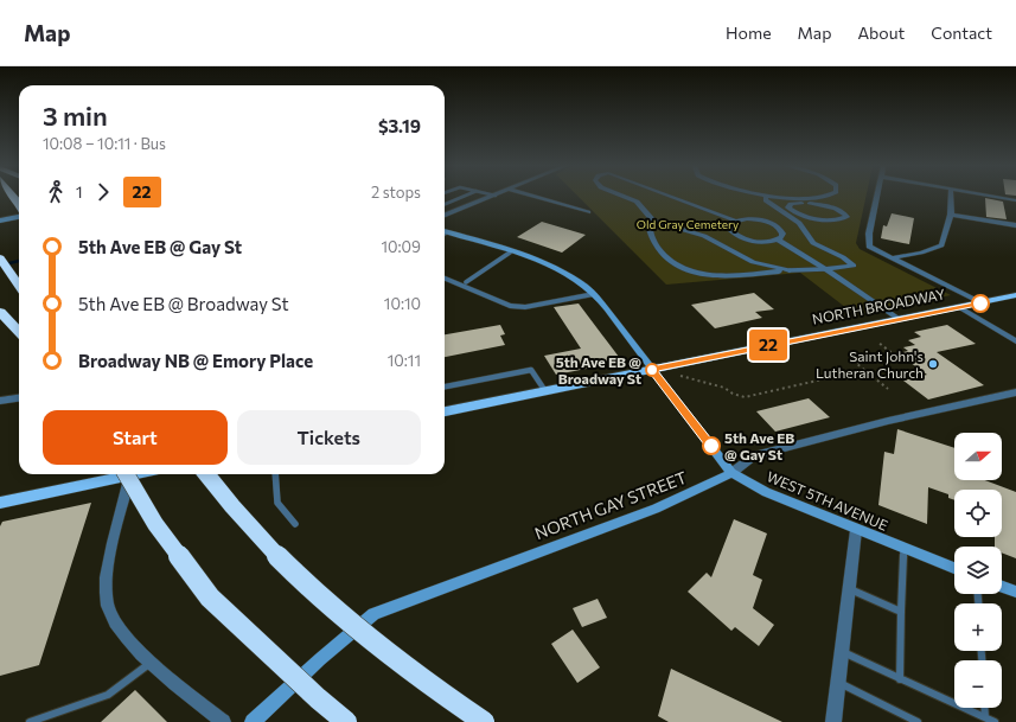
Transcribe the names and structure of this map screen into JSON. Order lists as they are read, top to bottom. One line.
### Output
{"streets":{"main road":["NORTH BROADWAY","WEST 5TH AVENUE","NORTH GAY STREET"]},"crossings":[["NORTH BROADWAY","WEST 5TH AVENUE"],["WEST 5TH AVENUE","NORTH GAY STREET"]],"parks":["Old Gray Cemetery"],"places":["Saint John's Lutheran Church","5th Ave EB @ Broadway St","5th Ave EB @ Gay St"],"lines":["bus line 22"],"north":"right","page":{"header":"Map","nav":["Home","Map","About","Contact"],"on_map":"22","heading":["3 min","10:08 – 10:11 · Bus","$3.19"],"legs":["1","22","2 stops"],"list":[{"name":"5th Ave EB @ Gay St","value":"10:09"},{"name":"5th Ave EB @ Broadway St","value":"10:10"},{"name":"Broadway NB @ Emory Place","value":"10:11"}],"buttons":["Start","Tickets"],"map_buttons":["+","−"]}}
